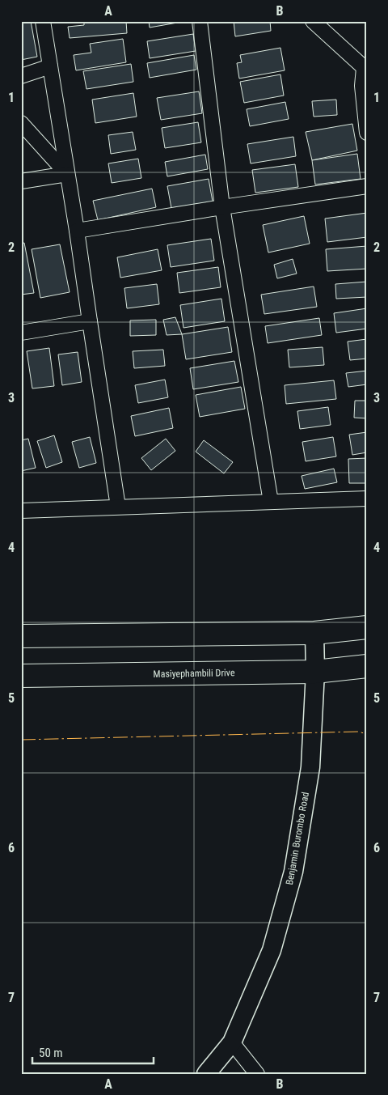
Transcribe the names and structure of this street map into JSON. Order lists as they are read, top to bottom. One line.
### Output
{"streets":{"main road":["Masiyephambili Drive"],"street":["Benjamin Burombo Road"]},"crossings":[["Masiyephambili Drive","Benjamin Burombo Road"]],"scale_bar":"50 m","grid":{"columns":["A","B"],"rows":["1","2","3","4","5","6","7"]}}
